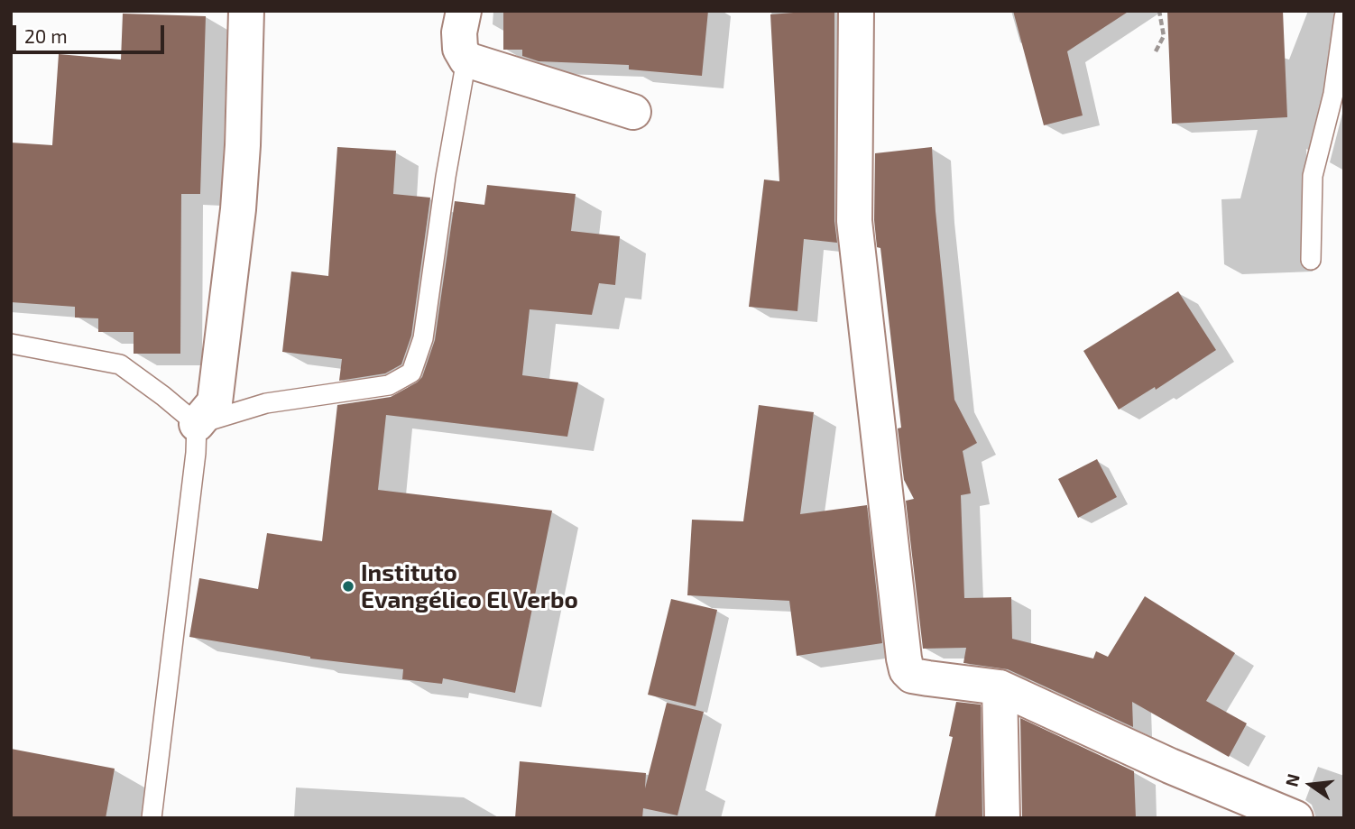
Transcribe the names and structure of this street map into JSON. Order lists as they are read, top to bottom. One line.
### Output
{"places":["Instituto Evangélico El Verbo"],"scale_bar":"20 m","north":"left"}
